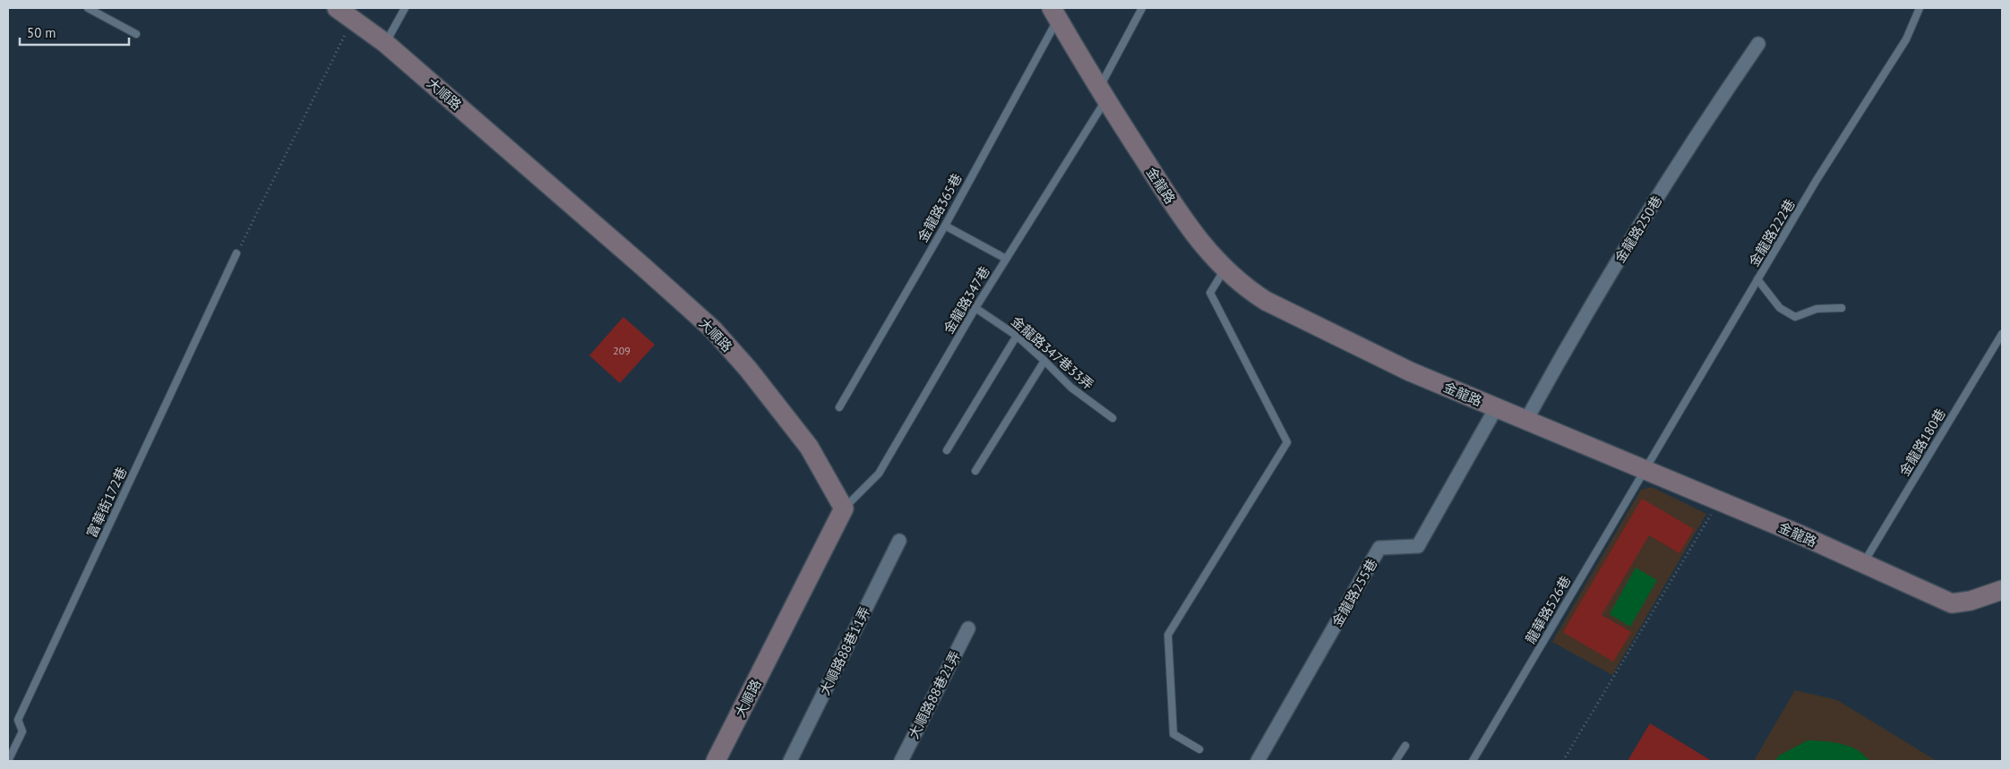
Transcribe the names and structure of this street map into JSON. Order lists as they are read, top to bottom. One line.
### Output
{"streets":{"street":["大順路","金龍路","金龍路250巷","金龍路255巷","大順路88巷11弄","大順路88巷21弄"],"lane":["金龍路365巷","金龍路222巷","金龍路347巷","金龍路347巷33弄","金龍路180巷","富華街172巷","龍華路526巷"]},"crossings":[["大順路","金龍路347巷"],["金龍路","金龍路365巷"],["金龍路","金龍路250巷"],["金龍路","金龍路222巷"],["金龍路","金龍路347巷"],["金龍路","金龍路180巷"],["金龍路","金龍路255巷"],["金龍路","龍華路526巷"],["金龍路222巷","龍華路526巷"],["金龍路347巷","金龍路347巷33弄"]],"house_numbers":["209"],"scale_bar":"50 m"}
